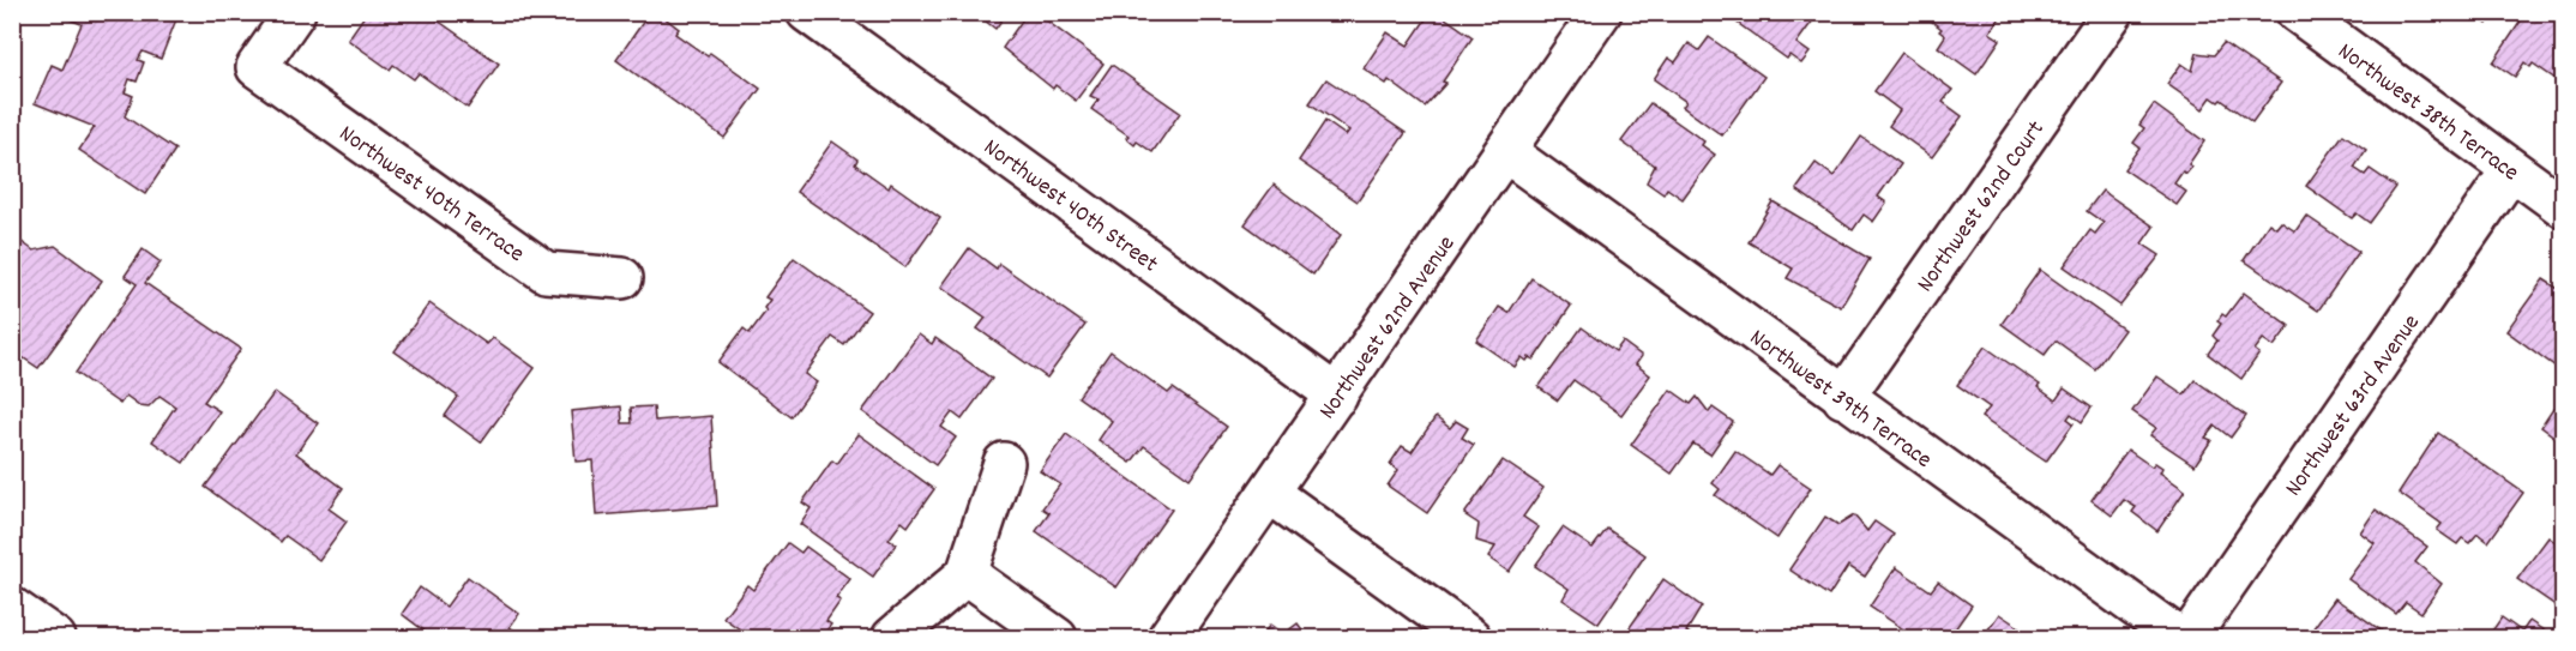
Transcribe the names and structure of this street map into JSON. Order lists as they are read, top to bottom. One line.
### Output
{"streets":{"street":["Northwest 38th Terrace","Northwest 40th Terrace","Northwest 40th Street","Northwest 62nd Court","Northwest 62nd Avenue","Northwest 39th Terrace","Northwest 63rd Avenue"]},"crossings":[["Northwest 38th Terrace","Northwest 63rd Avenue"],["Northwest 40th Street","Northwest 62nd Avenue"],["Northwest 62nd Court","Northwest 39th Terrace"],["Northwest 62nd Avenue","Northwest 39th Terrace"]]}
